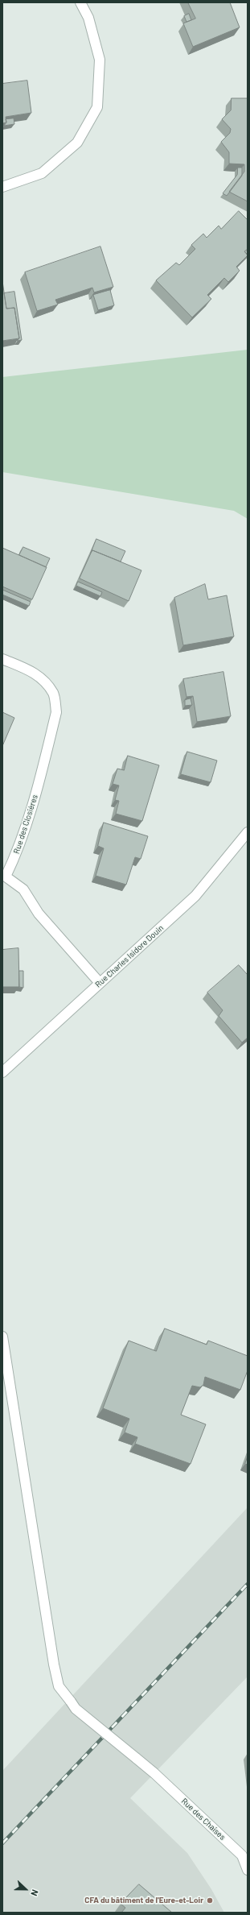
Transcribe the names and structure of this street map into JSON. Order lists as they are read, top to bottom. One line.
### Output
{"streets":{"street":["Rue des Closières","Rue Charles Isidore Douin","Rue des Chaises"]},"crossings":[["Rue des Closières","Rue Charles Isidore Douin"]],"places":["CFA du bâtiment de l'Eure-et-Loir"],"north":"right"}
